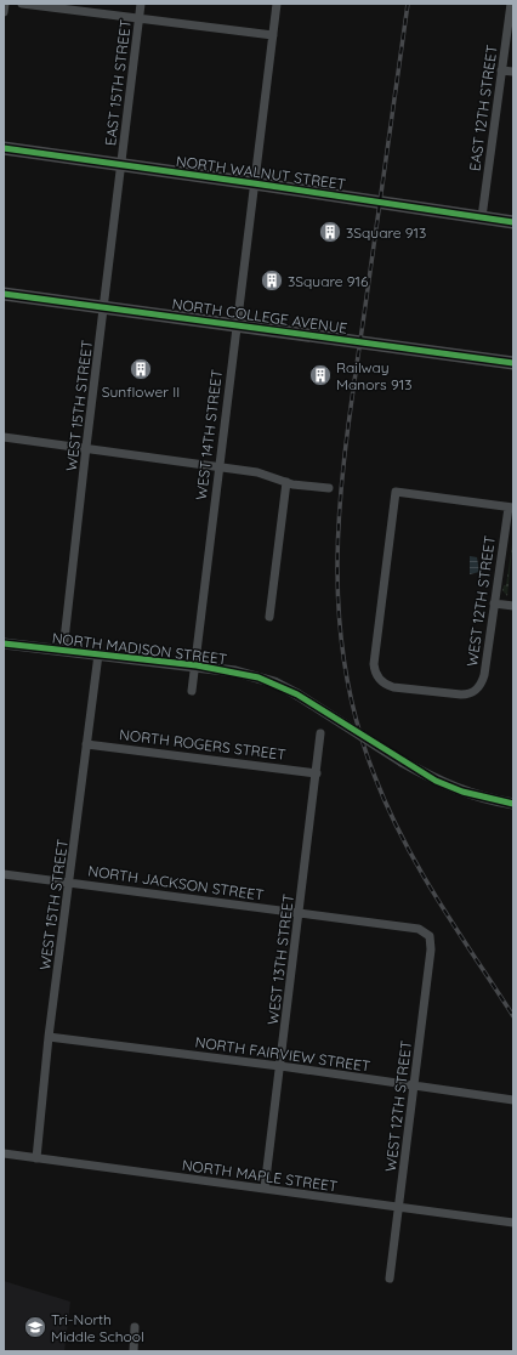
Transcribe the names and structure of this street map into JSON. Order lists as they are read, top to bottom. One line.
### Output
{"streets":{"main road":["NORTH WALNUT STREET","NORTH COLLEGE AVENUE"],"street":["EAST 15TH STREET","EAST 12TH STREET","WEST 15TH STREET","WEST 14TH STREET","WEST 12TH STREET","NORTH MADISON STREET","NORTH ROGERS STREET","NORTH JACKSON STREET","WEST 13TH STREET","NORTH FAIRVIEW STREET","NORTH MAPLE STREET"]},"crossings":[["EAST 15TH STREET","NORTH WALNUT STREET"],["EAST 15TH STREET","WEST 15TH STREET"],["EAST 12TH STREET","NORTH WALNUT STREET"],["NORTH WALNUT STREET","WEST 15TH STREET"],["NORTH WALNUT STREET","WEST 14TH STREET"],["NORTH COLLEGE AVENUE","WEST 15TH STREET"],["NORTH COLLEGE AVENUE","WEST 14TH STREET"],["WEST 15TH STREET","NORTH MADISON STREET"],["WEST 15TH STREET","NORTH ROGERS STREET"],["WEST 15TH STREET","NORTH JACKSON STREET"],["WEST 15TH STREET","NORTH FAIRVIEW STREET"],["WEST 15TH STREET","NORTH MAPLE STREET"],["WEST 14TH STREET","NORTH MADISON STREET"],["WEST 12TH STREET","NORTH JACKSON STREET"],["WEST 12TH STREET","NORTH FAIRVIEW STREET"],["WEST 12TH STREET","NORTH MAPLE STREET"],["NORTH ROGERS STREET","WEST 13TH STREET"],["NORTH JACKSON STREET","WEST 13TH STREET"],["WEST 13TH STREET","NORTH FAIRVIEW STREET"],["WEST 13TH STREET","NORTH MAPLE STREET"]],"places":{"building":["3Square 913","3Square 916","Sunflower II","Railway Manors 913"],"school or university":["Tri-North Middle School"]}}
